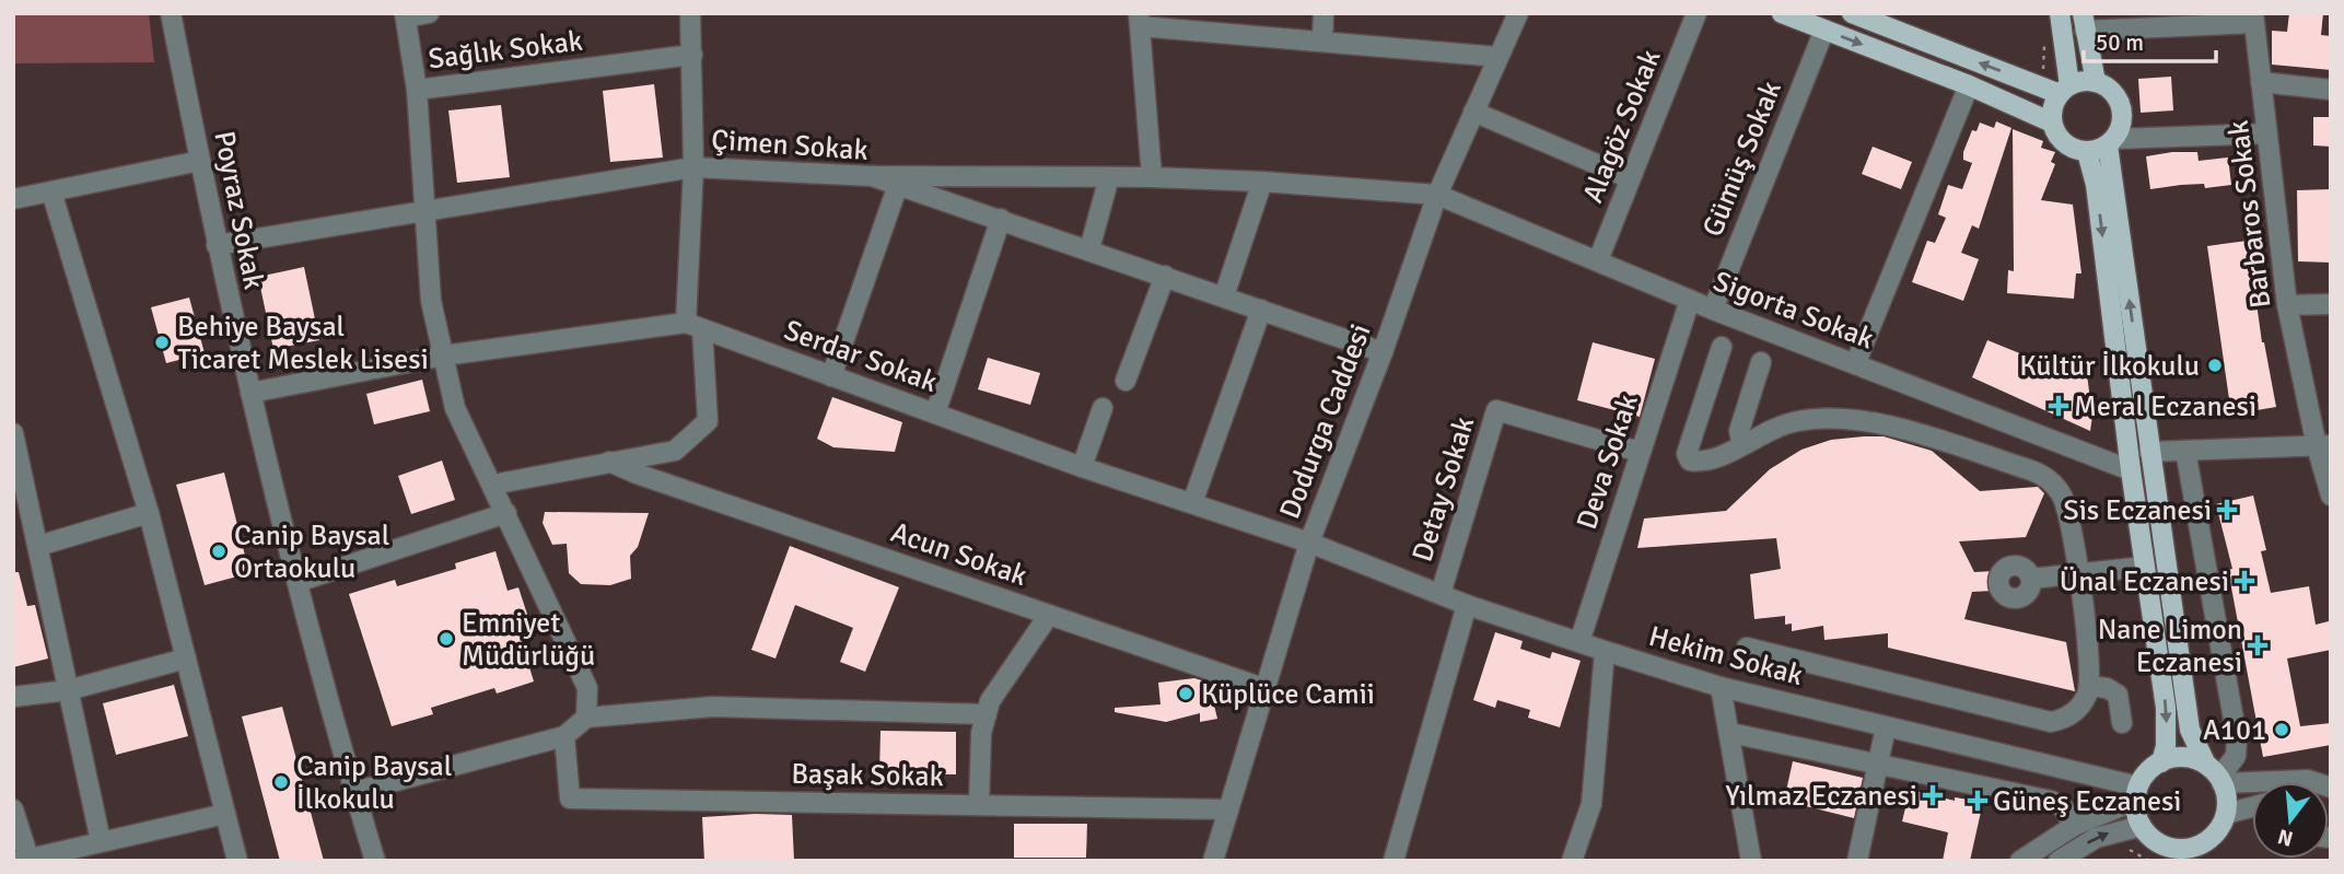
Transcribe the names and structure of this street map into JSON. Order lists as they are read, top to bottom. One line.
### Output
{"streets":{"street":["Sağlık Sokak","Alagöz Sokak","Çimen Sokak","Gümüş Sokak","Poyraz Sokak","Barbaros Sokak","Sigorta Sokak","Serdar Sokak","Dodurga Caddesi","Deva Sokak","Detay Sokak","Acun Sokak","Hekim Sokak","Başak Sokak"]},"crossings":[["Alagöz Sokak","Sigorta Sokak"],["Çimen Sokak","Poyraz Sokak"],["Çimen Sokak","Sigorta Sokak"],["Çimen Sokak","Dodurga Caddesi"],["Gümüş Sokak","Sigorta Sokak"],["Sigorta Sokak","Dodurga Caddesi"],["Sigorta Sokak","Deva Sokak"],["Serdar Sokak","Dodurga Caddesi"],["Serdar Sokak","Hekim Sokak"],["Dodurga Caddesi","Acun Sokak"],["Dodurga Caddesi","Hekim Sokak"],["Dodurga Caddesi","Başak Sokak"],["Deva Sokak","Detay Sokak"],["Deva Sokak","Hekim Sokak"],["Detay Sokak","Hekim Sokak"]],"places":{"other":["Behiye Baysal Ticaret Meslek Lisesi","Kültür İlkokulu","Canip Baysal Ortaokulu","Emniyet Müdürlüğü","Küplüce Camii","A101","Canip Baysal İlkokulu"],"health":["Meral Eczanesi","Sis Eczanesi","Ünal Eczanesi","Nane Limon Eczanesi","Yılmaz Eczanesi","Güneş Eczanesi"]},"scale_bar":"50 m","north":"bottom"}
